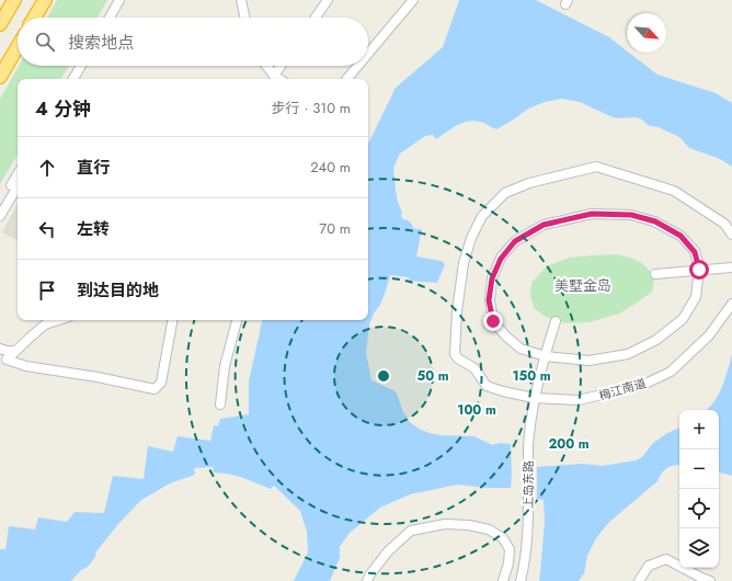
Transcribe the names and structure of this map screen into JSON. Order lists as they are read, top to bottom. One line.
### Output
{"streets":{"street":["梅江南道","上岛东路"]},"districts":["美墅金岛"],"north":"bottom right","page":{"search":"搜索地点","heading":["4 分钟","步行 · 310 m"],"list":[["直行","240 m"],["左转","70 m"],"到达目的地"],"map_buttons":["+","−"]},"rings":["50 m","150 m","100 m","200 m"]}
